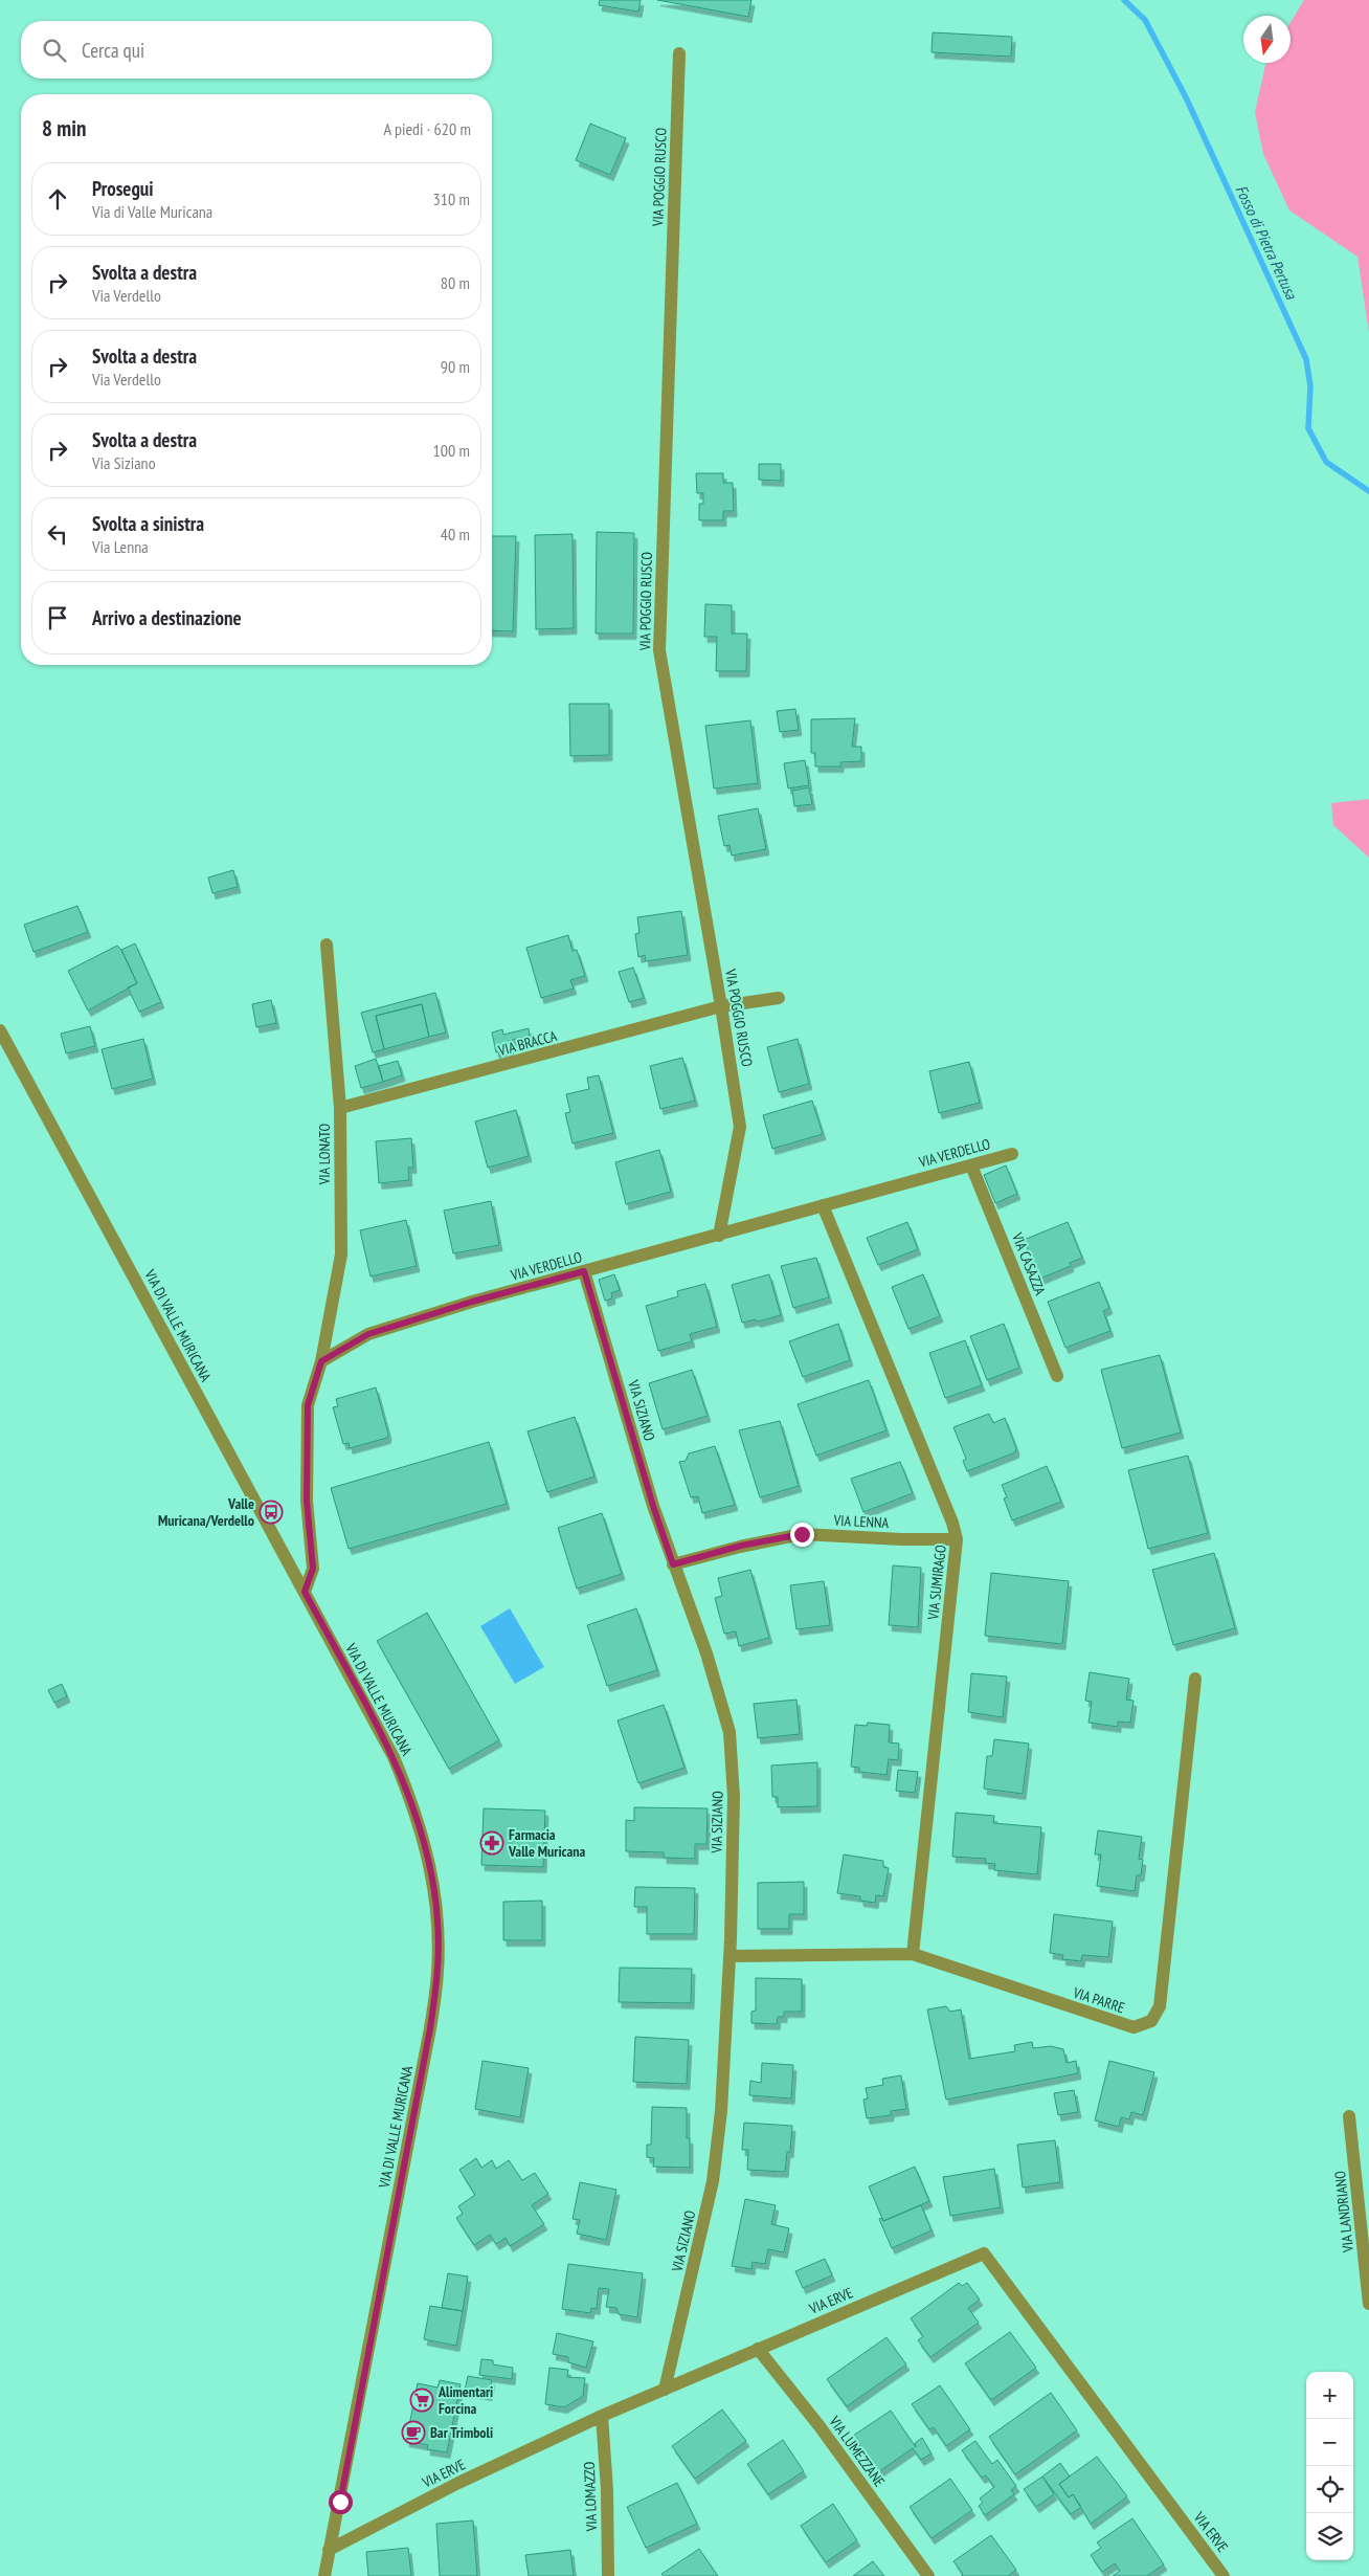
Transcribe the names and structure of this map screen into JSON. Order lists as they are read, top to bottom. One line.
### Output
{"streets":{"street":["VIA POGGIO RUSCO","VIA BRACCA","VIA VERDELLO","VIA LONATO","VIA CASAZZA","VIA DI VALLE MURICANA","VIA SIZIANO","VIA LENNA","VIA SUMIRAGO","VIA PARRE","VIA LANDRIANO","VIA ERVE","VIA LUMEZZANE","VIA LOMAZZO"]},"crossings":[["VIA POGGIO RUSCO","VIA BRACCA"],["VIA POGGIO RUSCO","VIA VERDELLO"],["VIA BRACCA","VIA LONATO"],["VIA VERDELLO","VIA LONATO"],["VIA VERDELLO","VIA CASAZZA"],["VIA VERDELLO","VIA SIZIANO"],["VIA VERDELLO","VIA SUMIRAGO"],["VIA DI VALLE MURICANA","VIA ERVE"],["VIA SIZIANO","VIA LENNA"],["VIA SIZIANO","VIA PARRE"],["VIA SIZIANO","VIA ERVE"],["VIA LENNA","VIA SUMIRAGO"],["VIA SUMIRAGO","VIA PARRE"],["VIA ERVE","VIA LUMEZZANE"],["VIA ERVE","VIA LOMAZZO"]],"water":["Fosso di Pietra Pertusa"],"places":{"bus stop":["Valle Muricana/Verdello"],"pharmacy":["Farmacia Valle Muricana"],"supermarket":["Alimentari Forcina"],"cafe":["Bar Trimboli"]},"north":"bottom","page":{"search":"Cerca qui","heading":["8 min","A piedi · 620 m"],"list":[["Prosegui","Via di Valle Muricana","310 m"],["Svolta a destra","Via Verdello","80 m"],["Svolta a destra","Via Verdello","90 m"],["Svolta a destra","Via Siziano","100 m"],["Svolta a sinistra","Via Lenna","40 m"],"Arrivo a destinazione"],"map_buttons":["+","−"]}}
